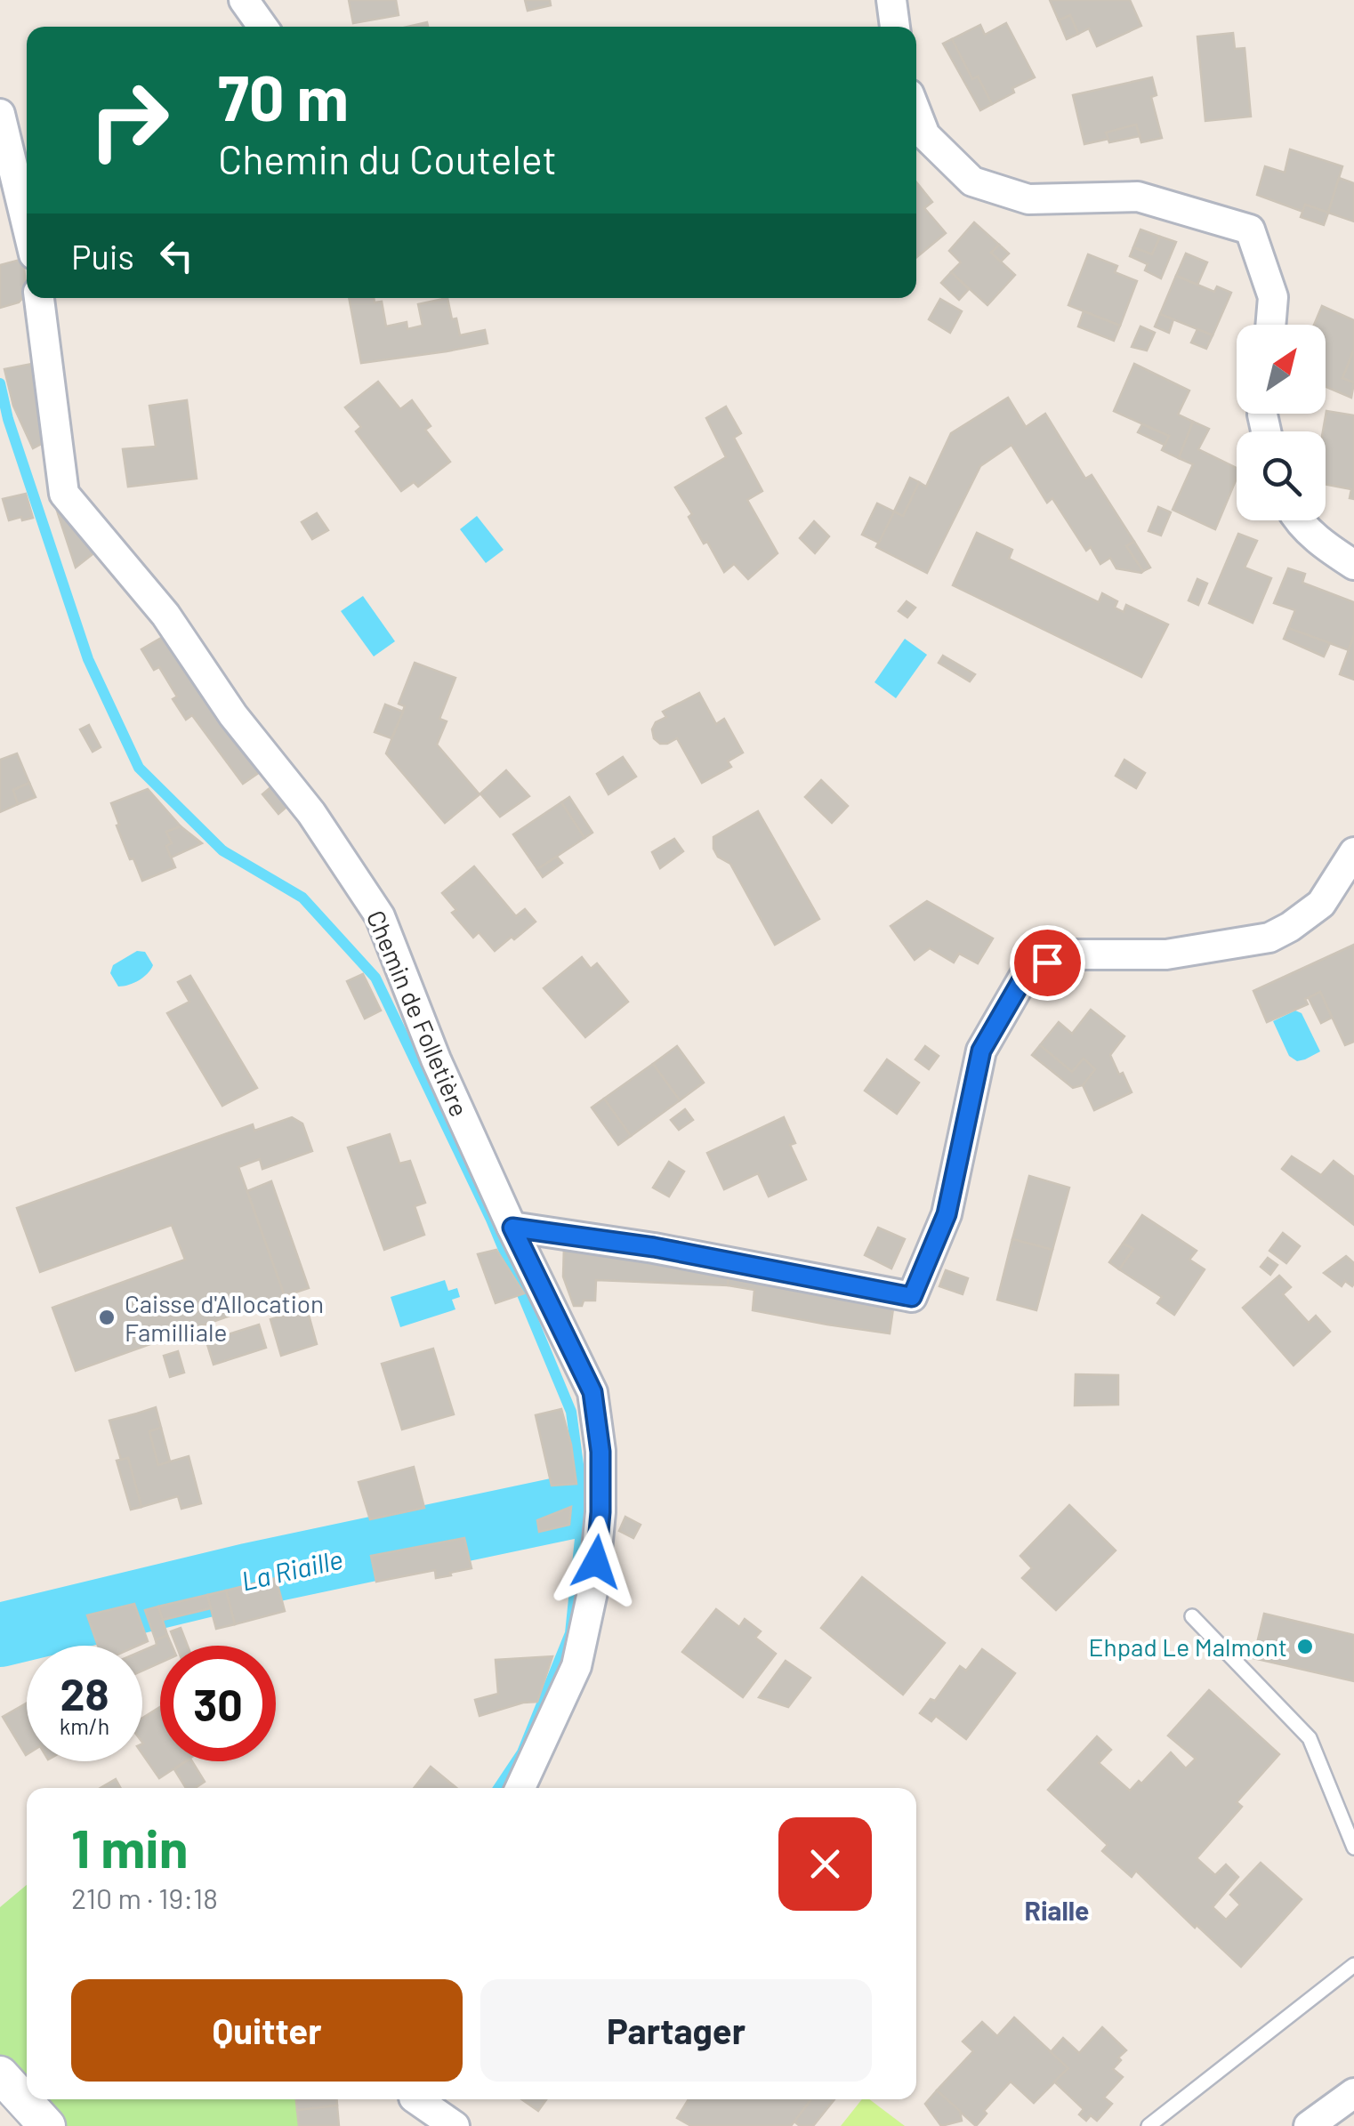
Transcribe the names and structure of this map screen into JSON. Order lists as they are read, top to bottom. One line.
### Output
{"streets":{"street":["Chemin de Folletière"]},"districts":["Rialle"],"water":["La Riaille"],"places":["Caisse d'Allocation Familliale","Ehpad Le Malmont"],"north":"top right","page":{"turn":["70 m","Chemin du Coutelet"],"then":"Puis","speed":"28 km/h","limit":"30","heading":["1 min","210 m · 19:18"],"buttons":["Quitter","Partager"]}}
